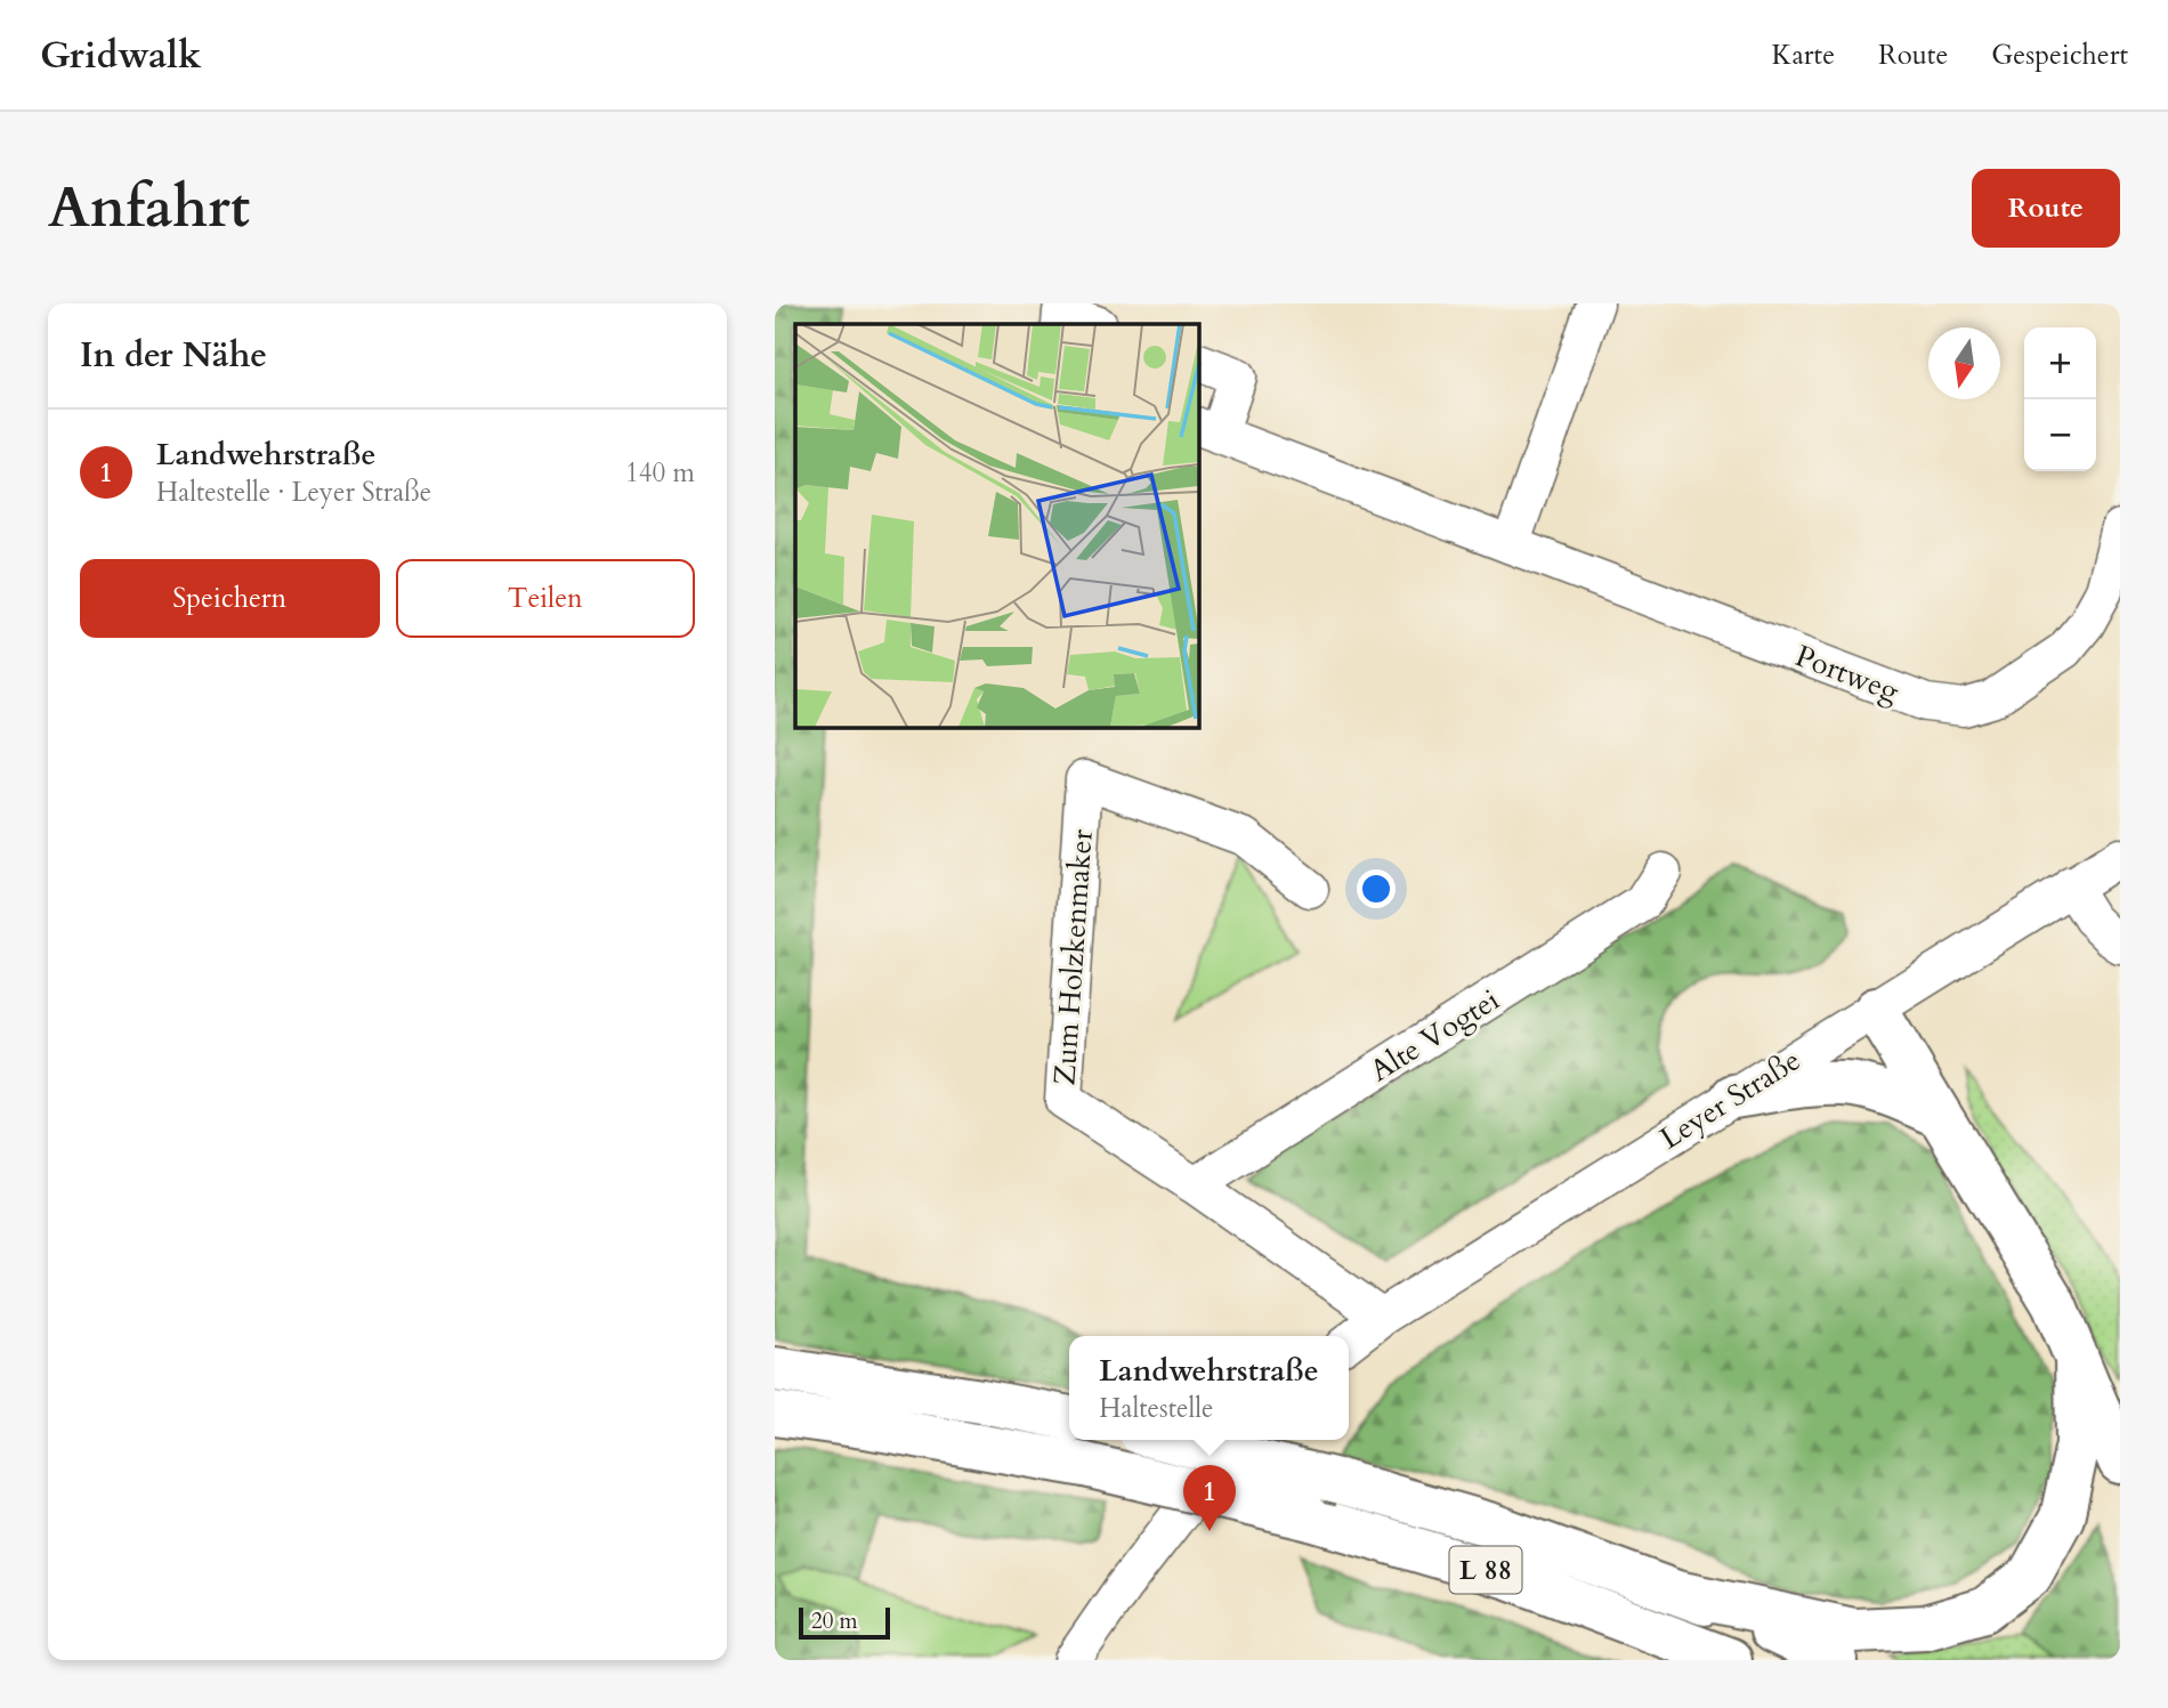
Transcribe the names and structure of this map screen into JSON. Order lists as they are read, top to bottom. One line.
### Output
{"streets":{"highway":["L 88"],"street":["Portweg","Zum Holzkenmaker","Alte Vogtei","Leyer Straße"]},"crossings":[["Zum Holzkenmaker","Alte Vogtei"],["Zum Holzkenmaker","Leyer Straße"]],"scale_bar":"20 m","north":"bottom","page":{"header":"Gridwalk","nav":["Karte","Route","Gespeichert"],"buttons":["Route",["Speichern","Teilen"]],"title":"Anfahrt","heading":"In der Nähe","map_buttons":["+","−"],"list":[{"mark":"1","name":"Landwehrstraße","note":"Haltestelle · Leyer Straße","value":"140 m"}],"popup":["Landwehrstraße","Haltestelle"],"pins":"1","scale":"20 m"}}
